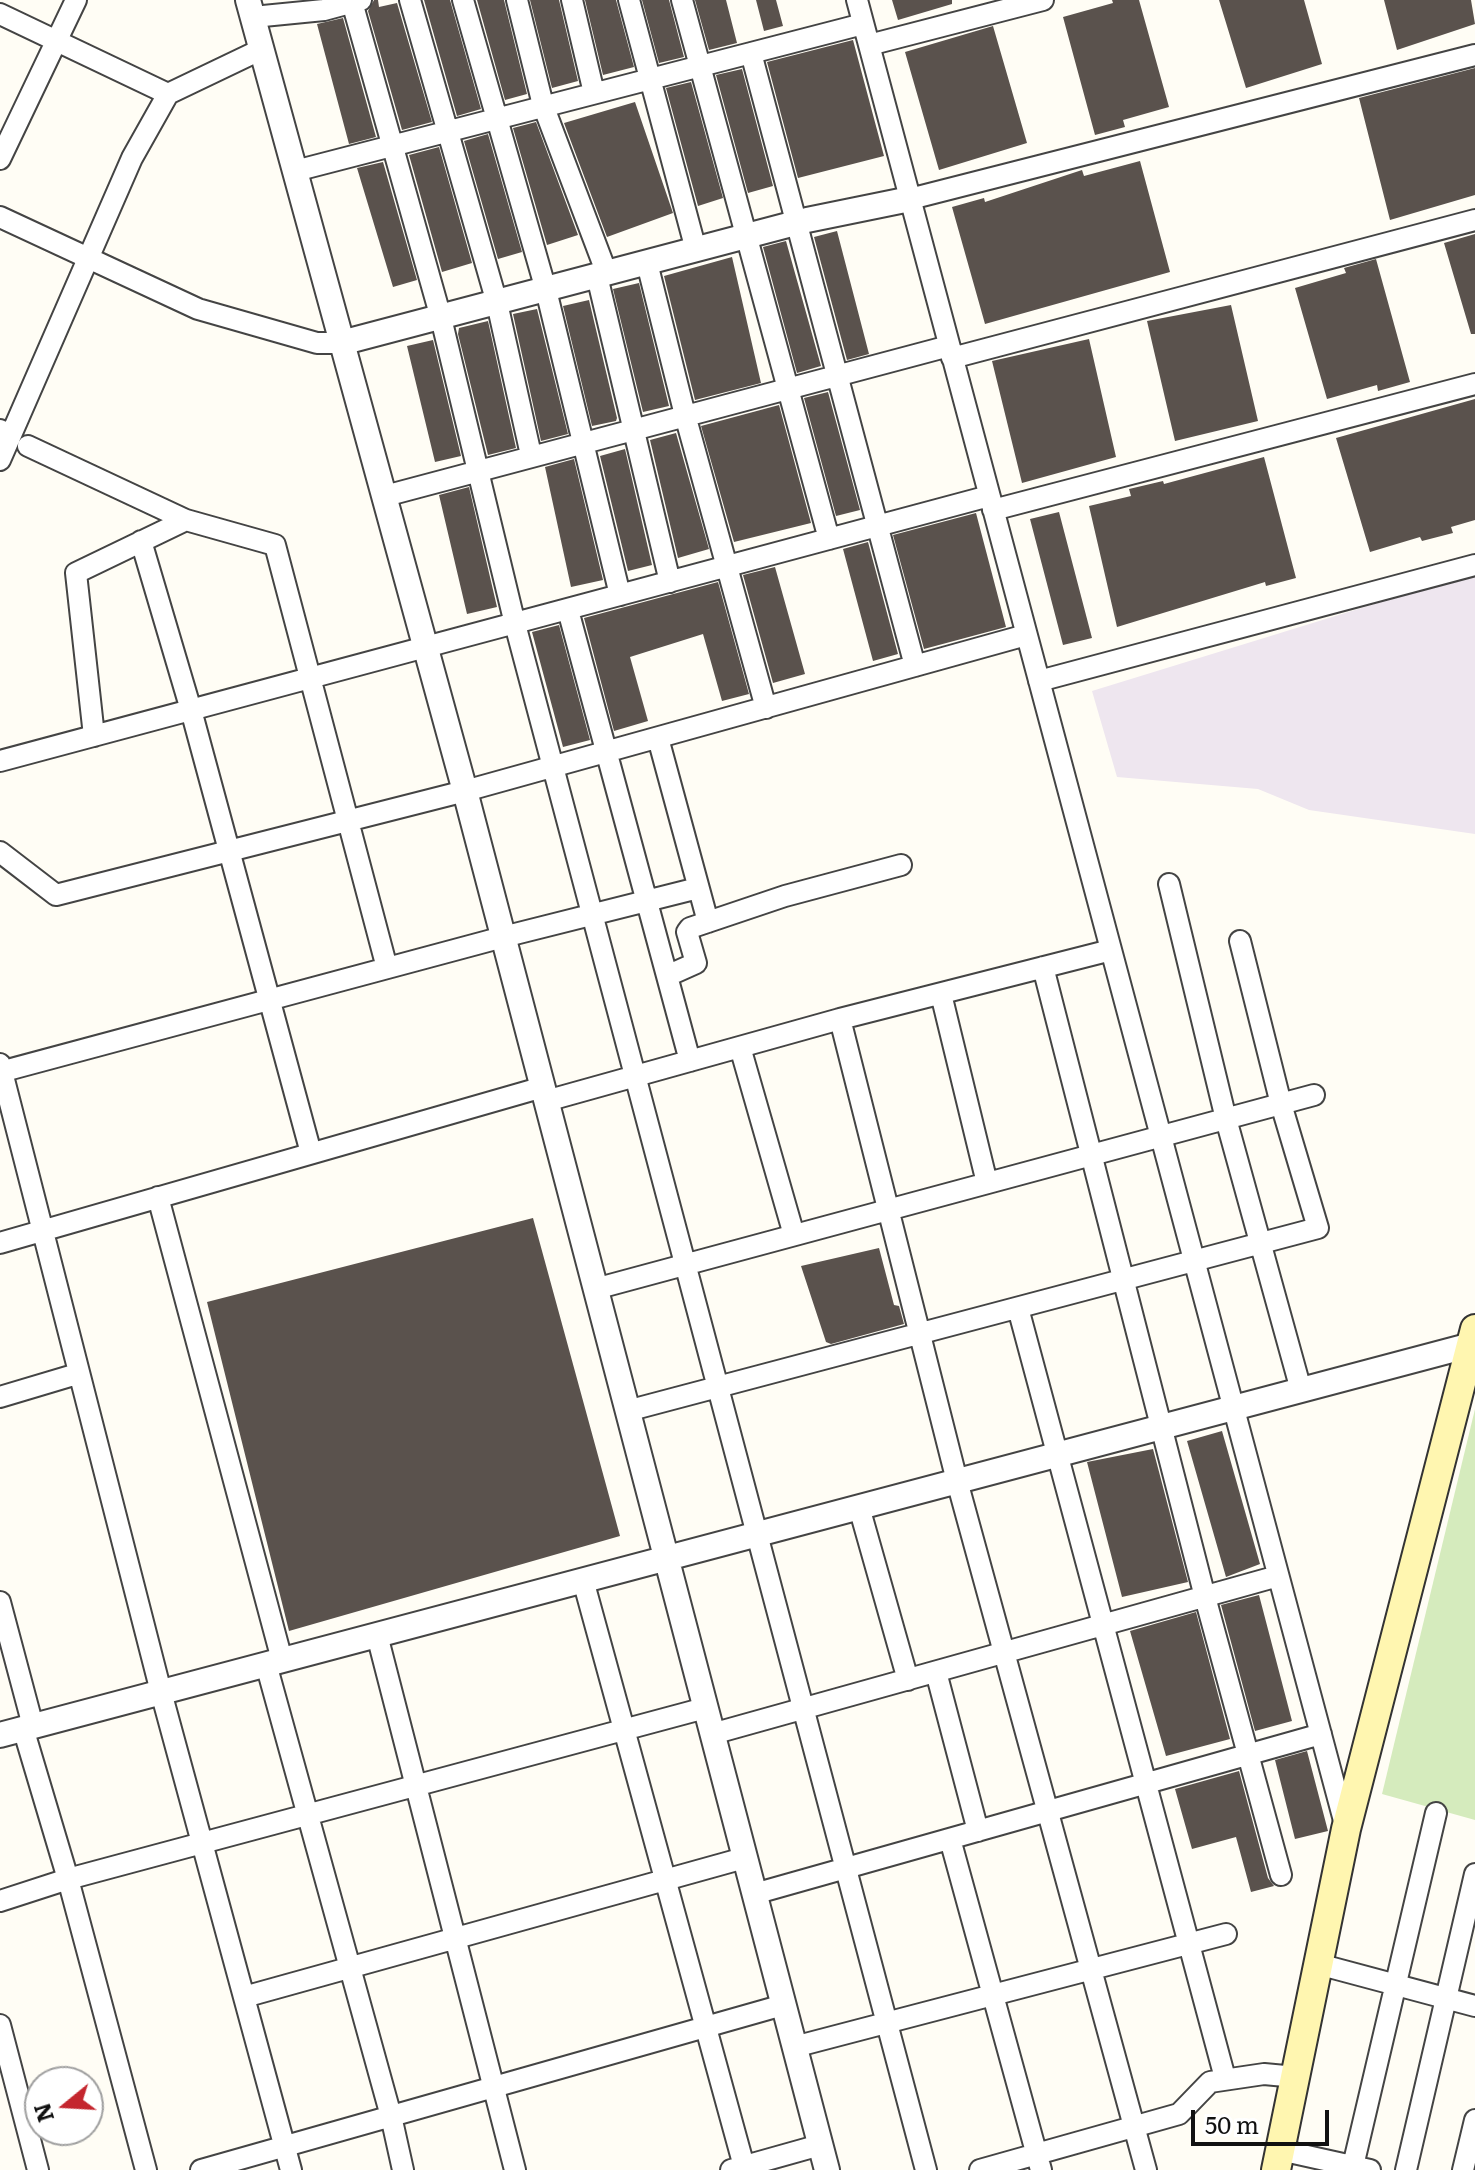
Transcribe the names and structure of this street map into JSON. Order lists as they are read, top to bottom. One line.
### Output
{"scale_bar":"50 m","north":"left"}
